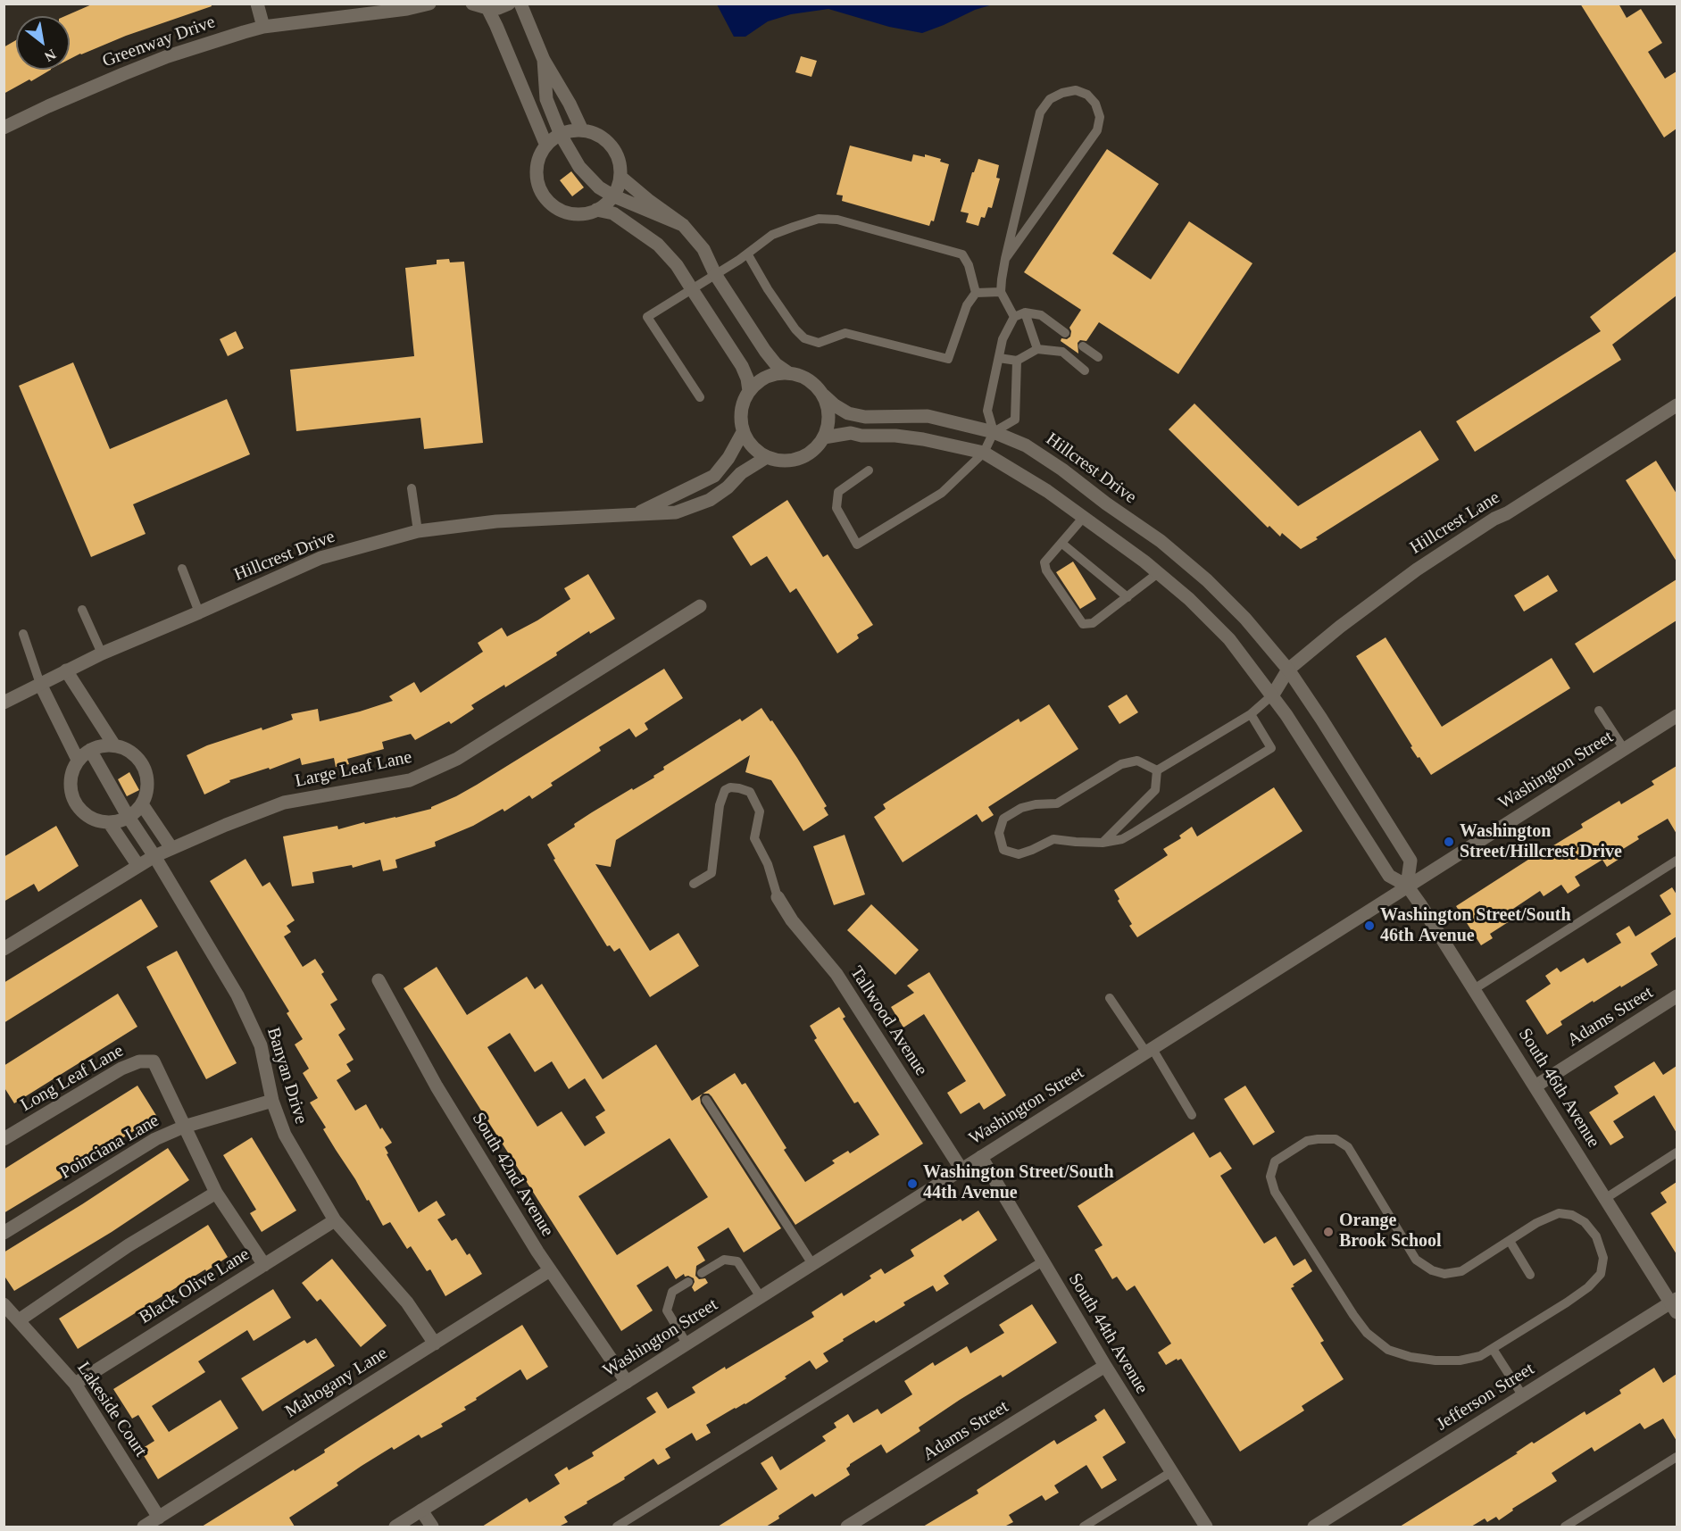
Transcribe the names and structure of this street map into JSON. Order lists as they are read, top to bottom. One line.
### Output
{"streets":{"street":["Greenway Drive","Hillcrest Drive","Hillcrest Lane","Large Leaf Lane","Washington Street","Adams Street","Tallwood Avenue","Banyan Drive","Long Leaf Lane","South 46th Avenue","Poinciana Lane","South 42nd Avenue","Black Olive Lane","South 44th Avenue","Mahogany Lane","Jefferson Street","Lakeside Court"]},"crossings":[["Hillcrest Drive","Hillcrest Lane"],["Hillcrest Lane","South 46th Avenue"],["Large Leaf Lane","Banyan Drive"],["Washington Street","Tallwood Avenue"],["Washington Street","South 46th Avenue"],["Washington Street","South 42nd Avenue"],["Washington Street","South 44th Avenue"],["Adams Street","South 46th Avenue"],["Adams Street","South 44th Avenue"],["Banyan Drive","Poinciana Lane"],["Banyan Drive","Black Olive Lane"],["Banyan Drive","Mahogany Lane"],["Long Leaf Lane","Poinciana Lane"],["South 46th Avenue","Jefferson Street"],["South 42nd Avenue","Mahogany Lane"],["Black Olive Lane","Lakeside Court"],["Mahogany Lane","Lakeside Court"]],"places":["Washington Street/Hillcrest Drive","Washington Street/South 46th Avenue","Washington Street/South 44th Avenue","Orange Brook School"],"north":"bottom right"}
